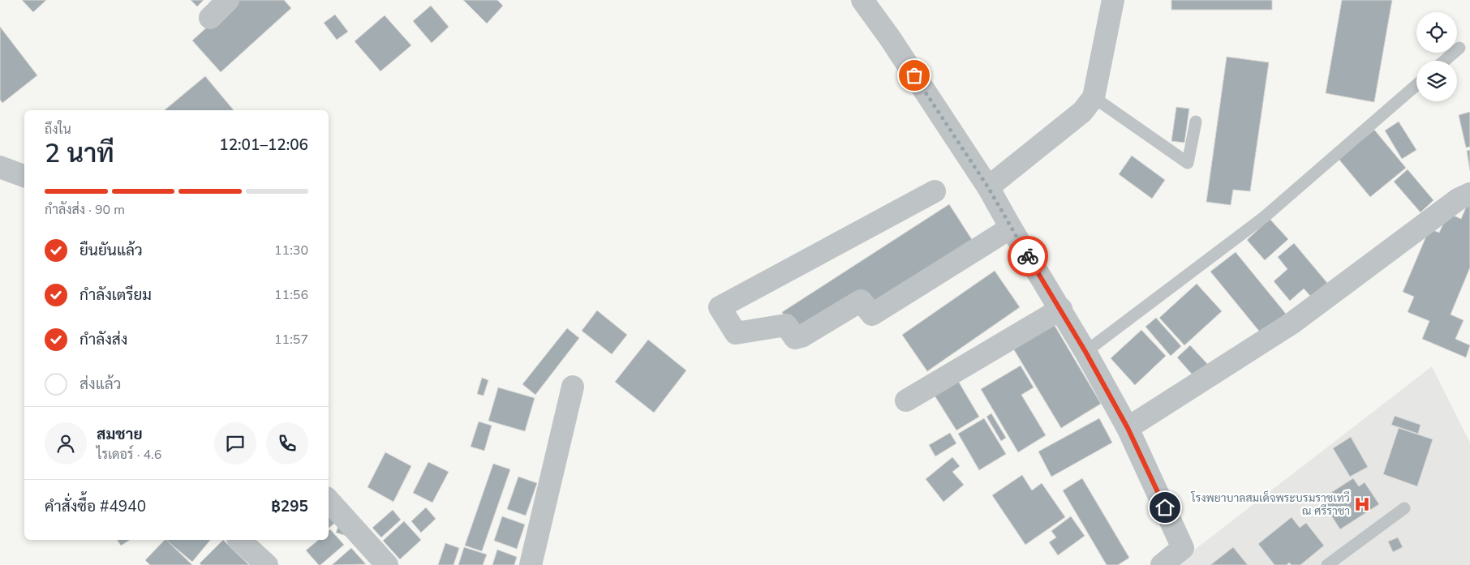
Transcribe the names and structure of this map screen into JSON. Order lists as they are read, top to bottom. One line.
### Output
{"places":{"hospital":["โรงพยาบาลสมเด็จพระบรมราชเทวี ณ ศรีราชา"]},"page":{"heading":["2 นาที","ถึงใน","12:01–12:06"],"panel":["สมชาย","ไรเดอร์ · 4.6","คำสั่งซื้อ #4940","฿295"],"bar":"กำลังส่ง · 90 m","list":[["ยืนยันแล้ว","11:30"],["กำลังเตรียม","11:56"],["กำลังส่ง","11:57"],"ส่งแล้ว"]}}
